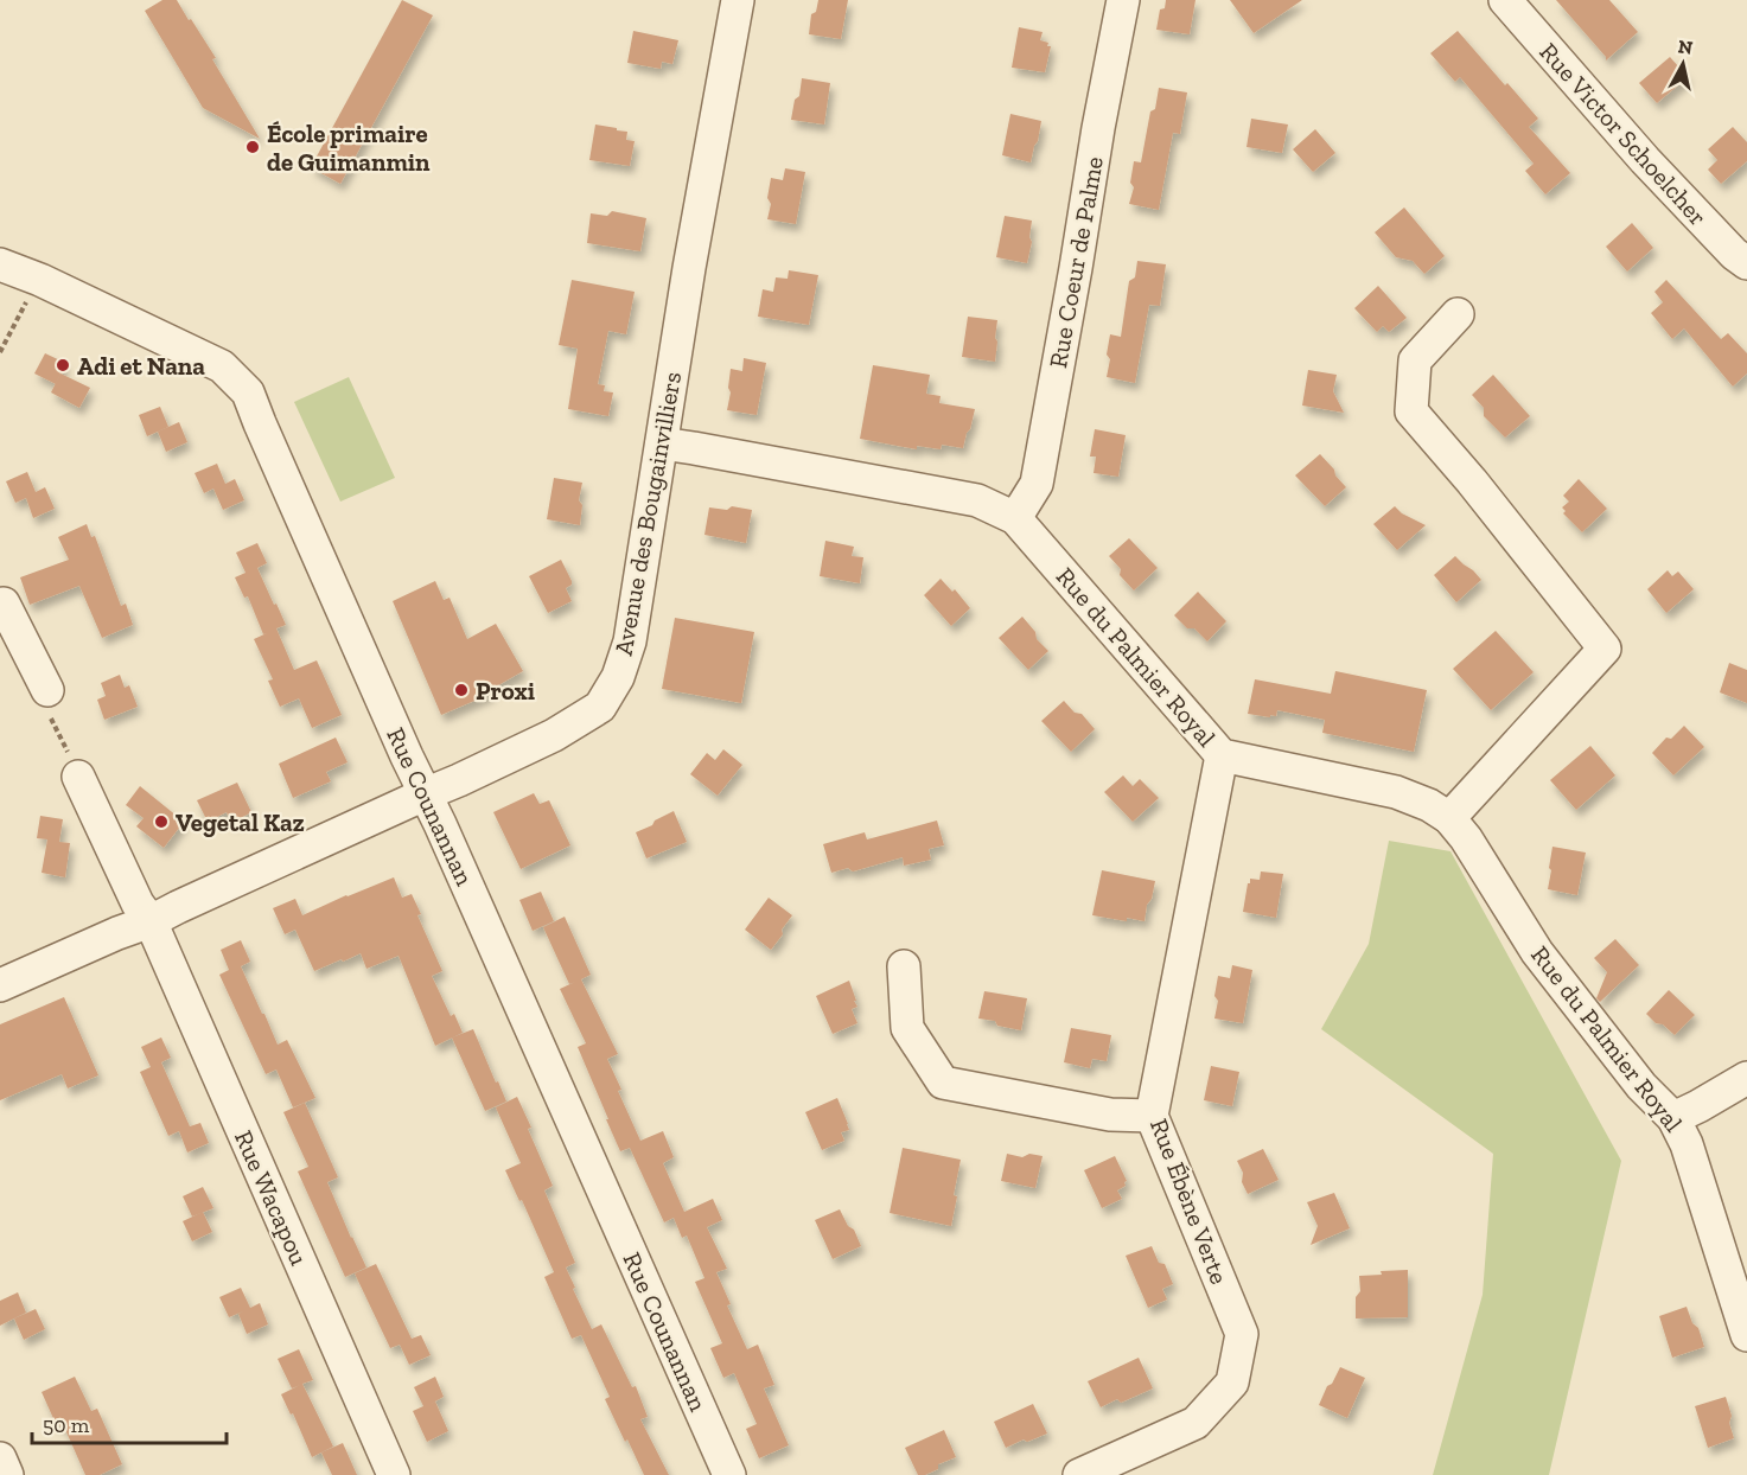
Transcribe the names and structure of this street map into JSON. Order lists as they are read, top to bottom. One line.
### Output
{"streets":{"street":["Rue Victor Schoelcher","Rue Coeur de Palme","Avenue des Bougainvilliers","Rue du Palmier Royal","Rue Counannan","Rue Wacapou","Rue Ébène Verte"]},"crossings":[["Rue Coeur de Palme","Rue du Palmier Royal"],["Avenue des Bougainvilliers","Rue du Palmier Royal"],["Avenue des Bougainvilliers","Rue Counannan"],["Avenue des Bougainvilliers","Rue Wacapou"],["Rue du Palmier Royal","Rue Ébène Verte"]],"places":["École primaire de Guimanmin","Adi et Nana","Proxi","Vegetal Kaz"],"scale_bar":"50 m","north":"top"}
